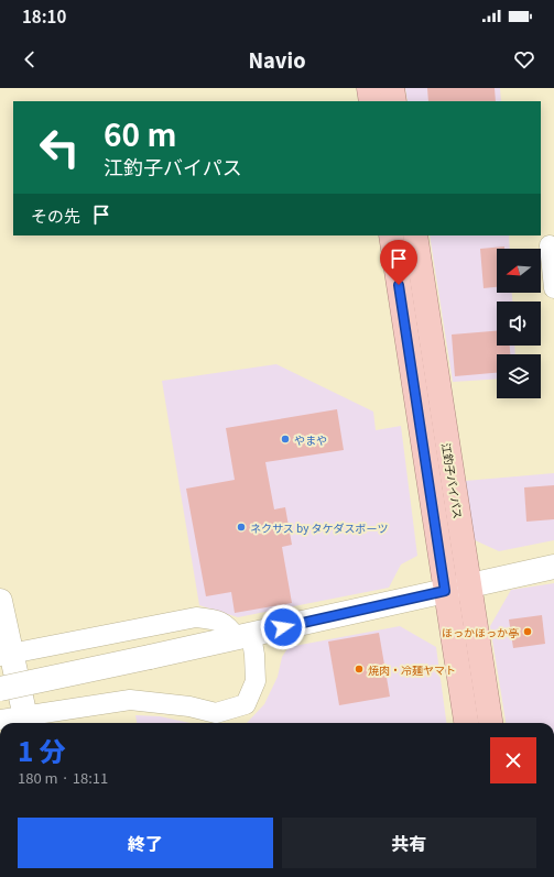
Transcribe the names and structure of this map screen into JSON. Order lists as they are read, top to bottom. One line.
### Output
{"streets":{"highway":["江釣子バイパス"]},"places":["やまや","ネクサス by タケダスポーツ","ほっかほっか亭","焼肉・冷麺ヤマト"],"north":"left","page":{"status":"18:10","header":"Navio","turn":["60 m","江釣子バイパス"],"then":"その先","heading":["1 分","180 m · 18:11"],"buttons":["終了","共有"]}}
